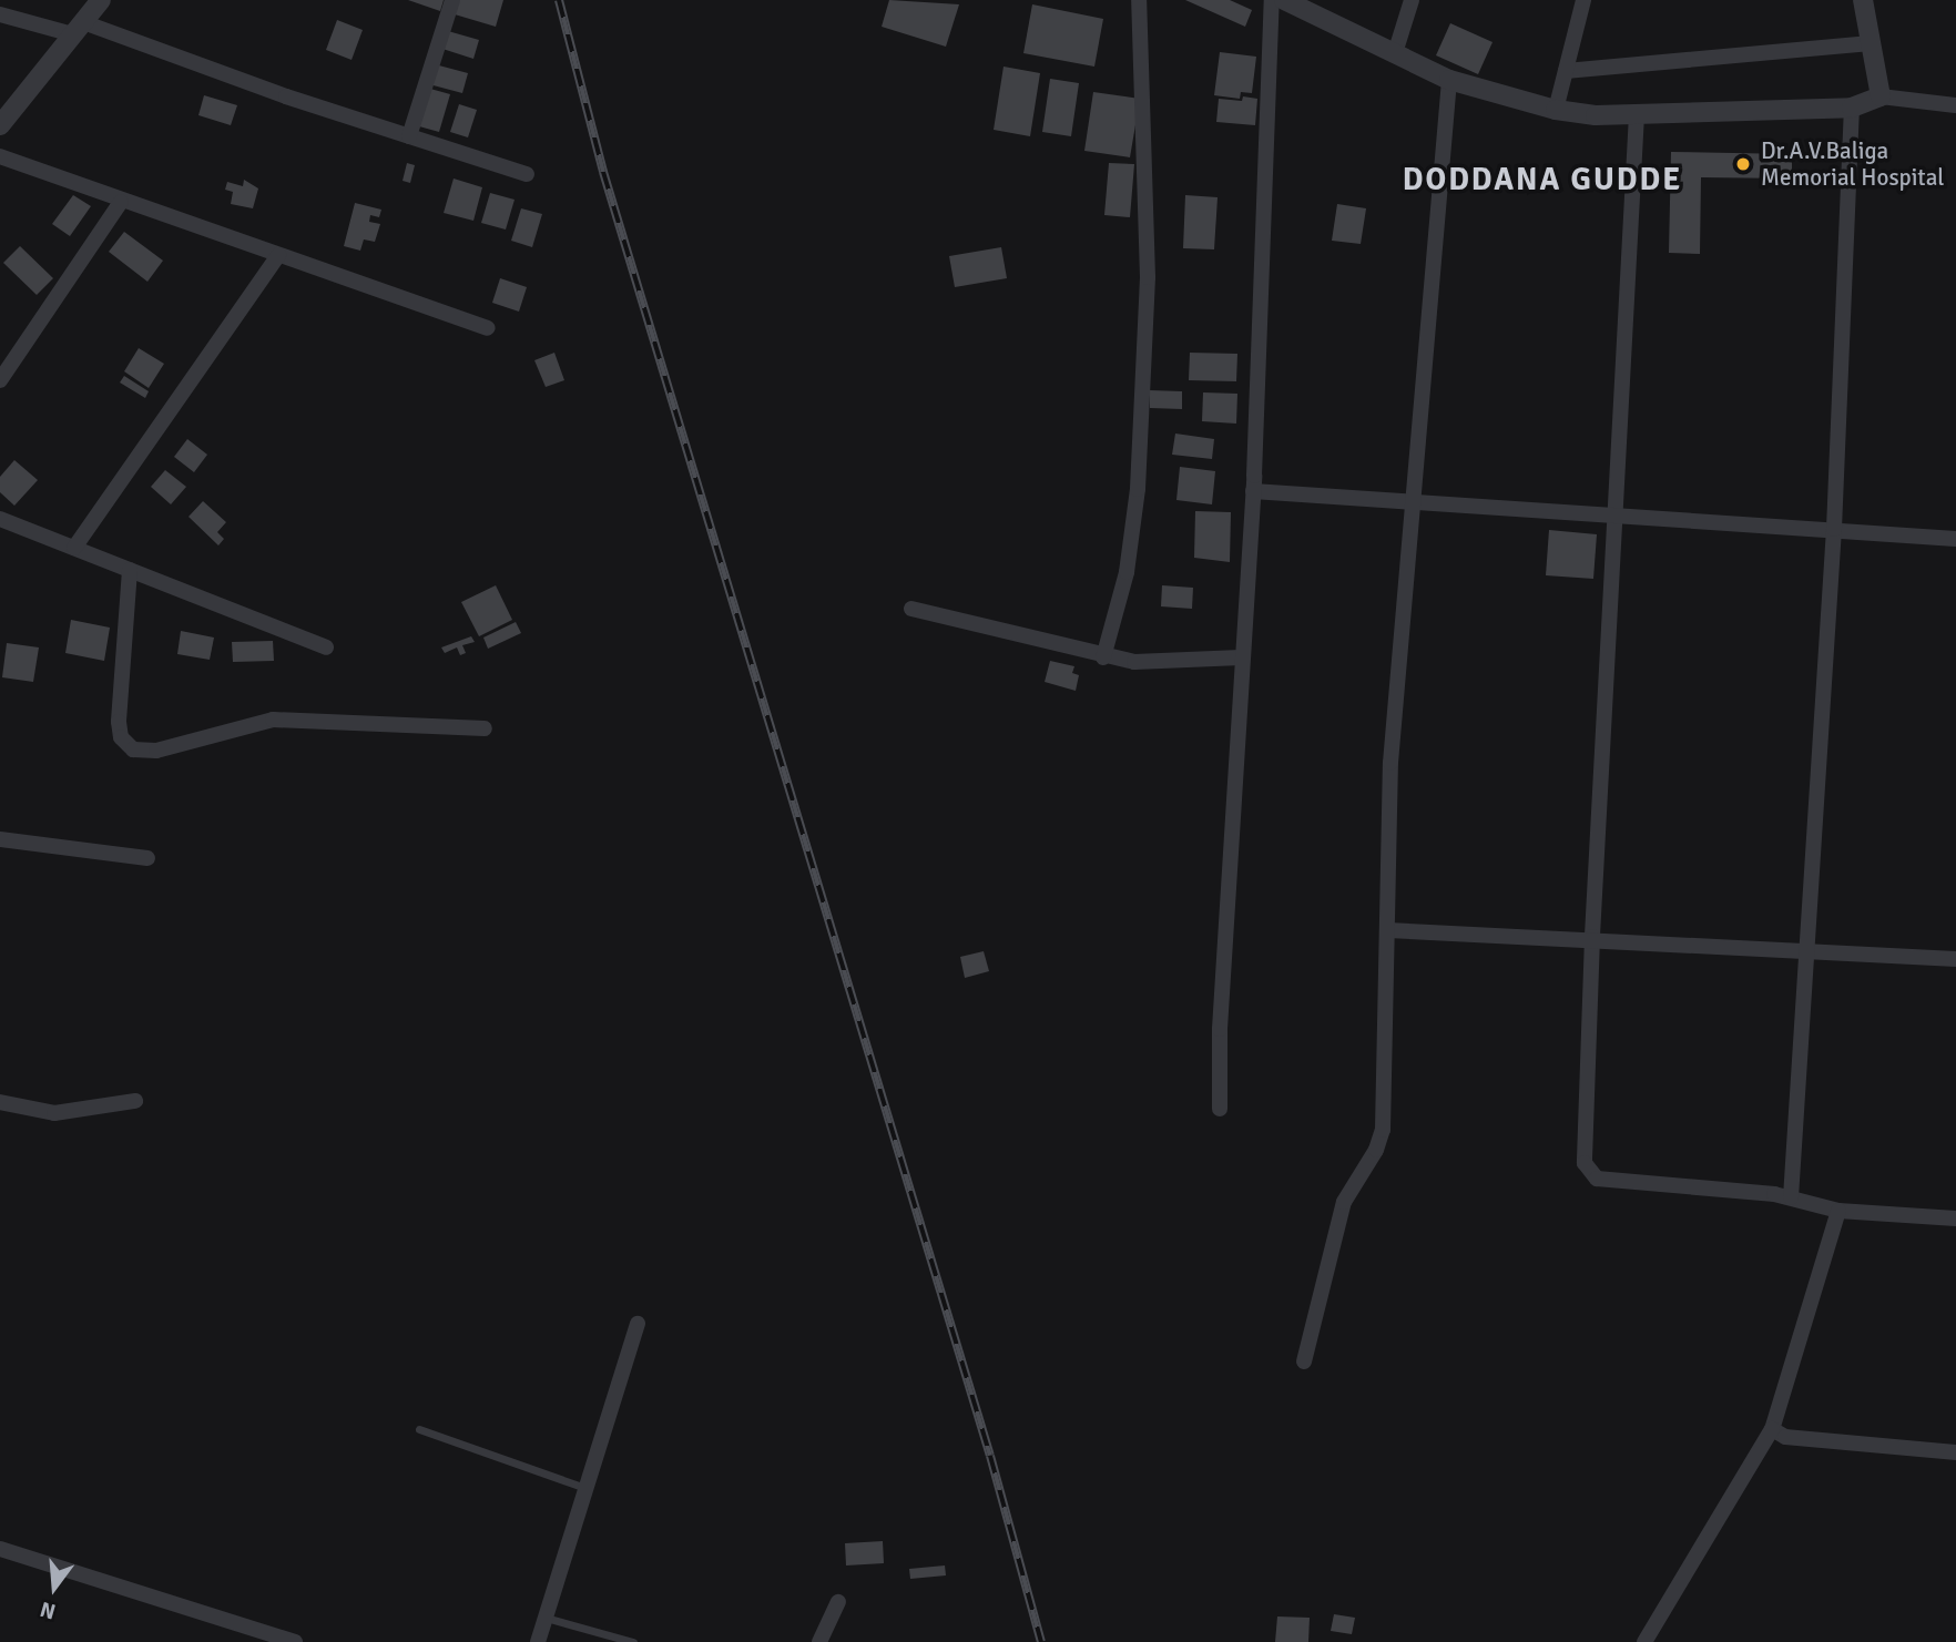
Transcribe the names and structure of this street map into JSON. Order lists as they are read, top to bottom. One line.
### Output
{"districts":["DODDANA GUDDE"],"places":["Dr.A.V.Baliga Memorial Hospital"],"north":"bottom"}
